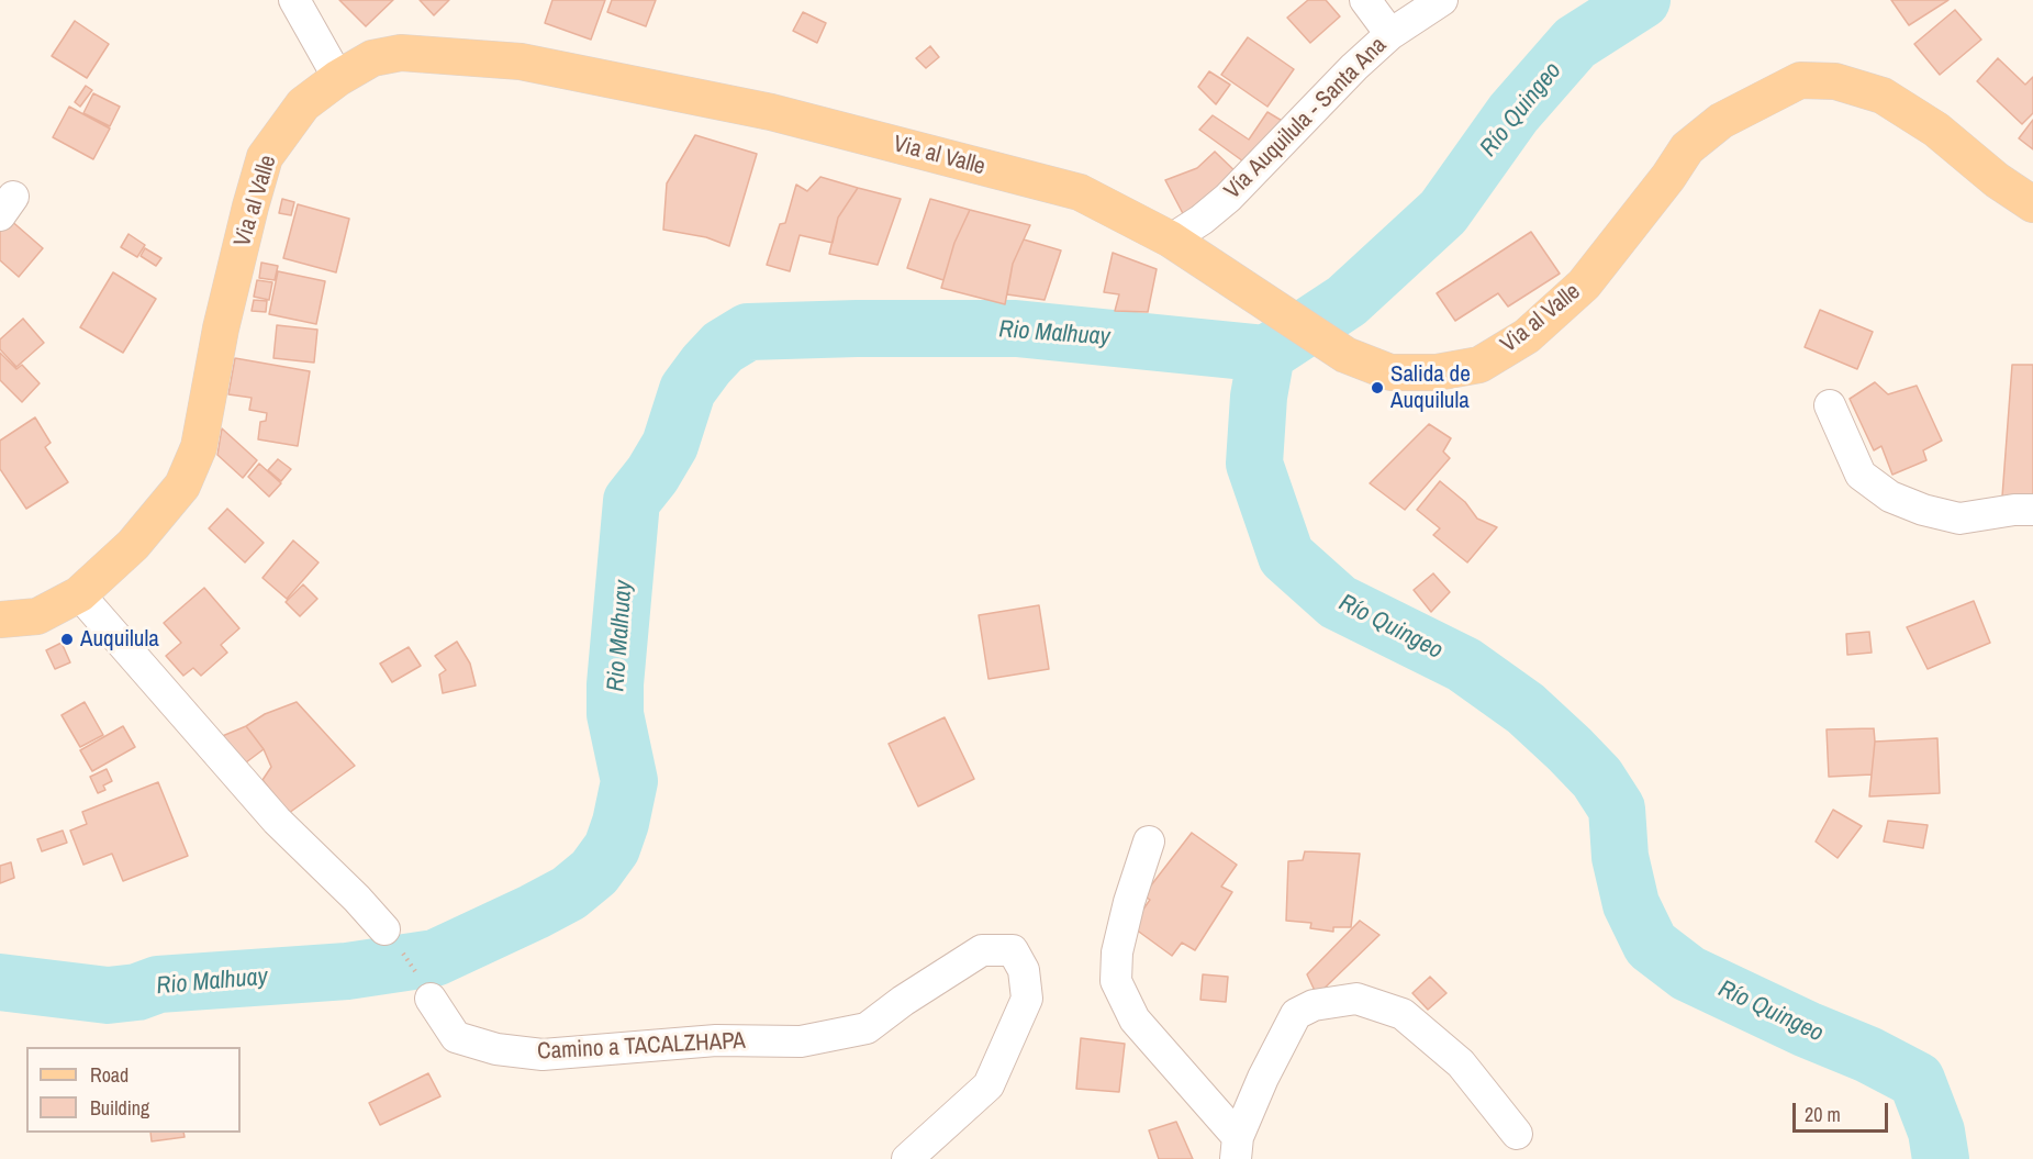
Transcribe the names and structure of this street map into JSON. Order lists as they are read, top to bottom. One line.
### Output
{"streets":{"main road":["Via al Valle"],"street":["Vía Auquilula - Santa Ana","Camino a TACALZHAPA"]},"crossings":[["Vía Auquilula - Santa Ana","Via al Valle"]],"water":["Río Quingeo","Rio Malhuay"],"places":["Salida de Auquilula","Auquilula"],"legend":["Road","Building"],"scale_bar":"20 m"}
